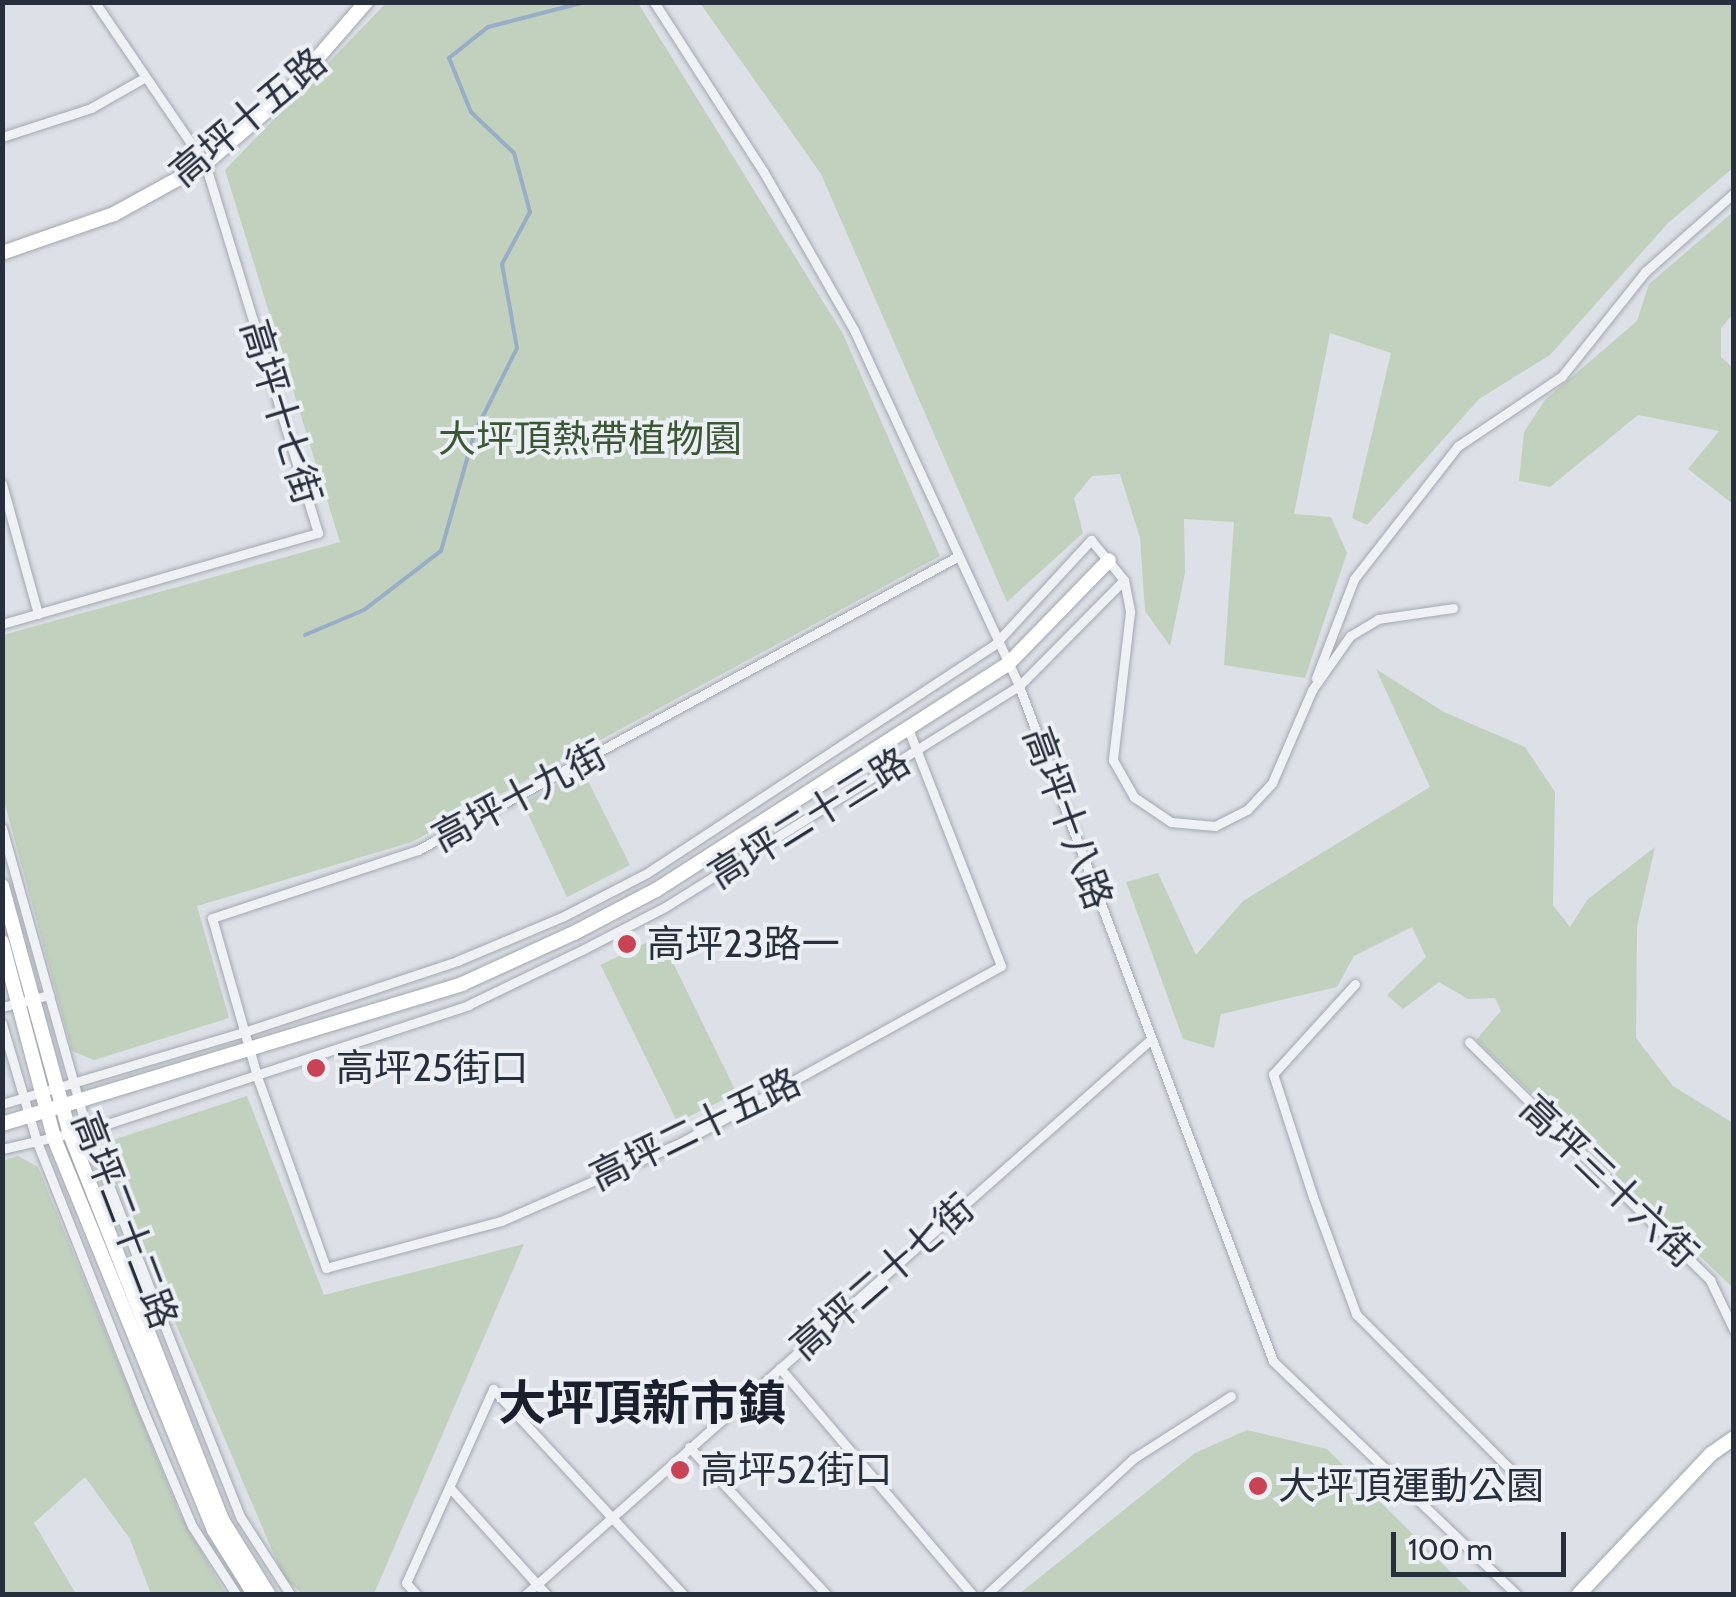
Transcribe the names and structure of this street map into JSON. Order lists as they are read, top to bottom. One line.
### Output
{"streets":{"street":["高坪十五路","高坪十七街","高坪十九街","高坪二十三路","高坪十八路","高坪二十五路","高坪三十六街","高坪二十二路","高坪二十七街"]},"crossings":[["高坪十五路","高坪十七街"],["高坪十九街","高坪二十三路"],["高坪十九街","高坪十八路"],["高坪十九街","高坪二十五路"],["高坪二十三路","高坪十八路"],["高坪二十三路","高坪二十五路"],["高坪二十三路","高坪二十二路"],["高坪十八路","高坪二十七街"]],"districts":["大坪頂新市鎮"],"parks":["大坪頂熱帶植物園"],"places":["高坪23路一","高坪25街口","高坪52街口","大坪頂運動公園"],"scale_bar":"100 m"}
